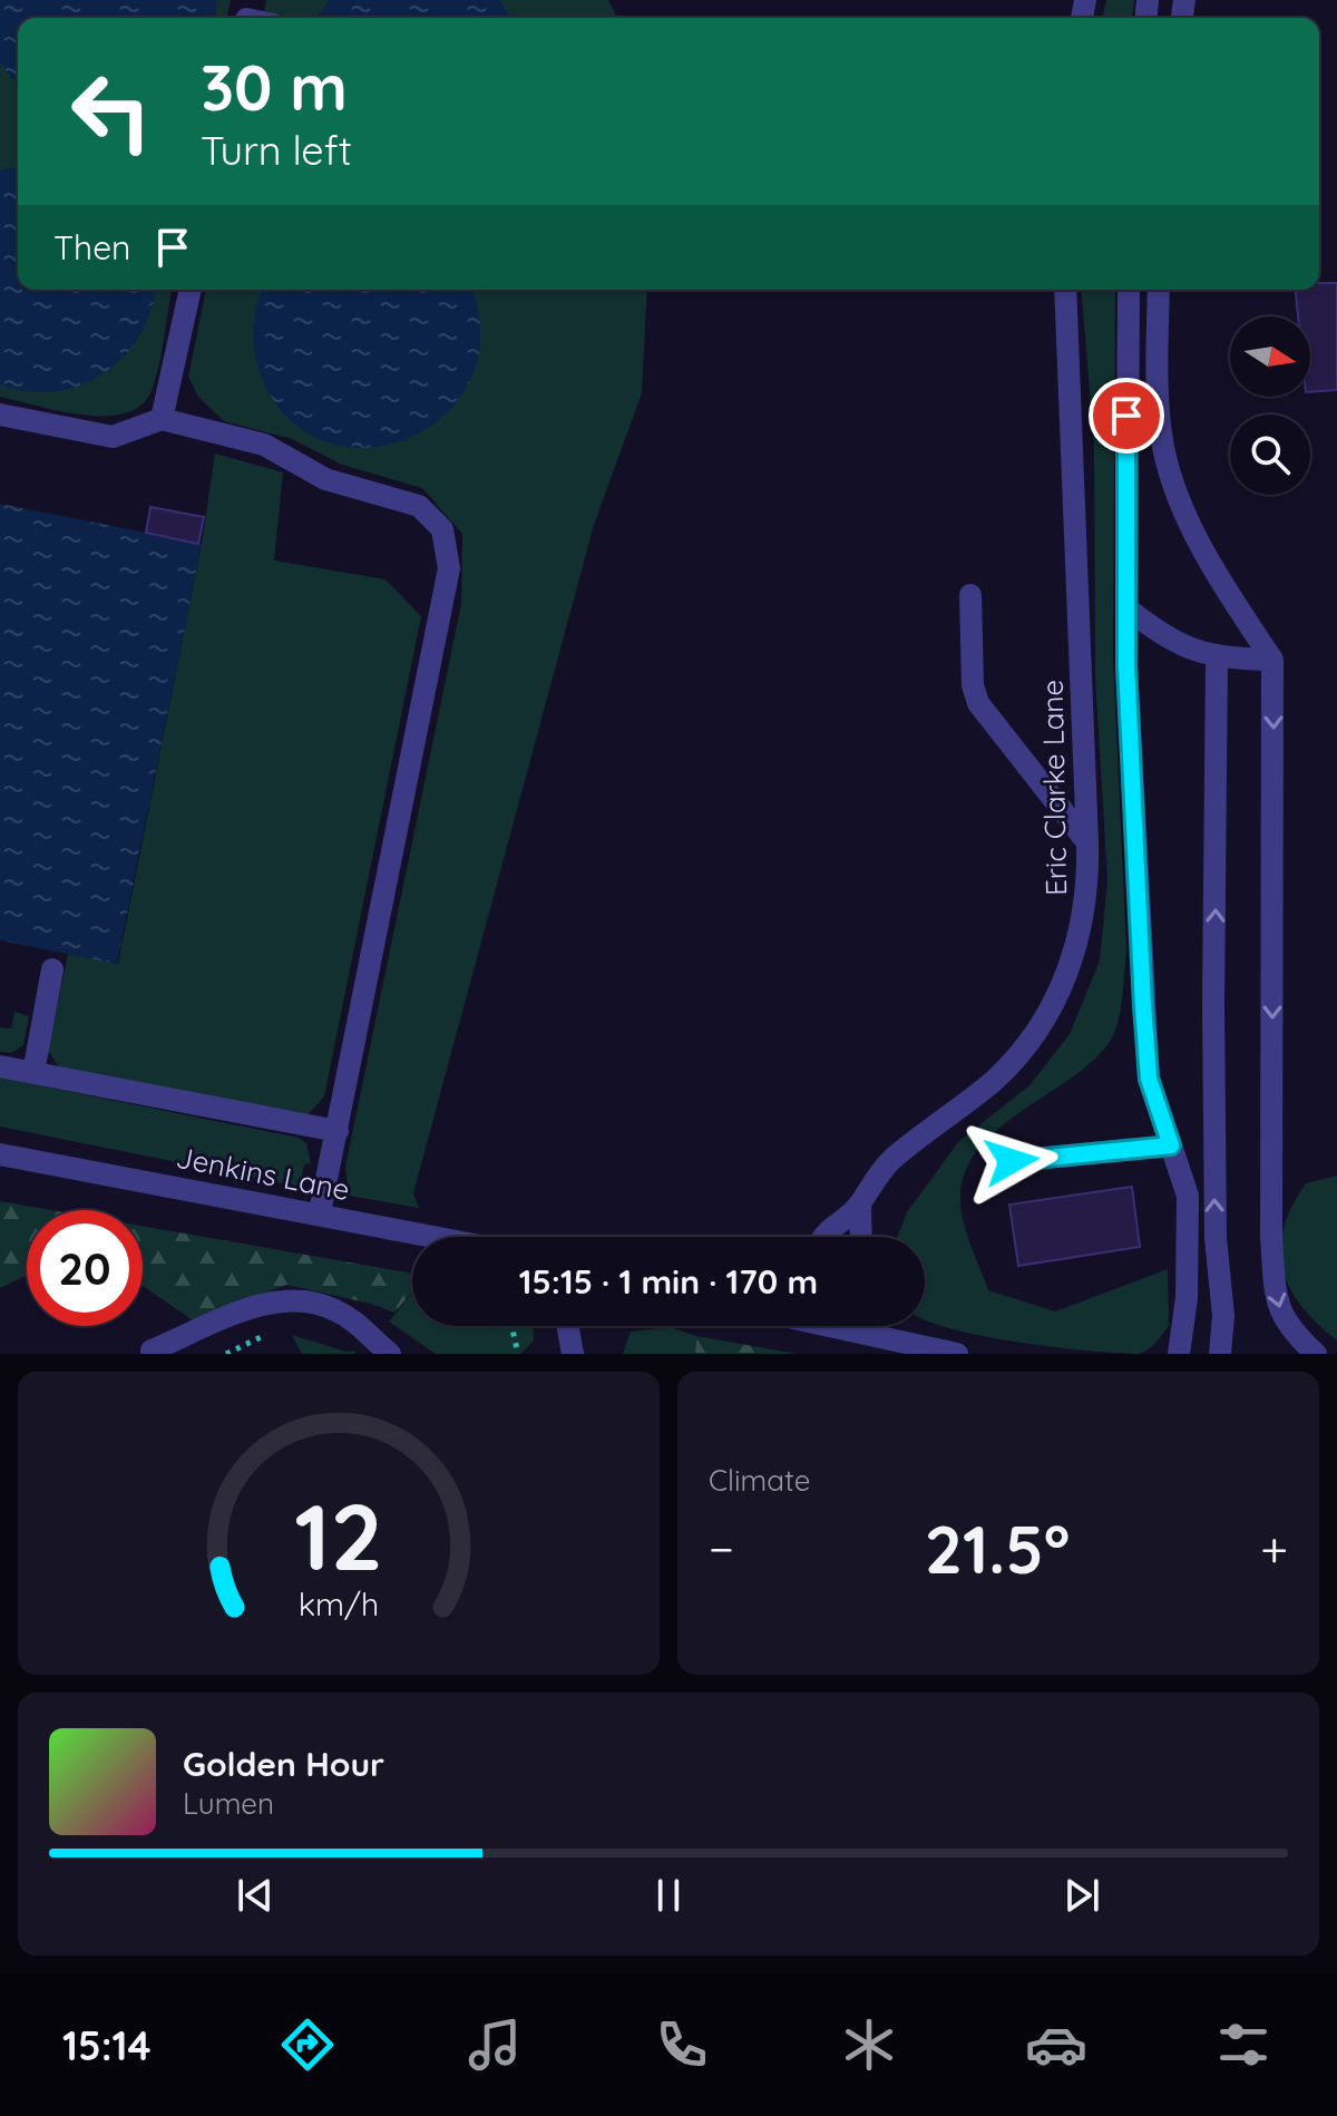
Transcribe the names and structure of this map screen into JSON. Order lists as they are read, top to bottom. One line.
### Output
{"streets":{"street":["Eric Clarke Lane","Jenkins Lane"]},"north":"right","page":{"turn":["30 m","Turn left"],"then":"Then","limit":"20","trip":"15:15 · 1 min · 170 m","tile":"Climate","heat":["−","21.5°","+"],"song":["Golden Hour","Lumen"],"tabs":"15:14","gauge":["12","km/h"]}}
